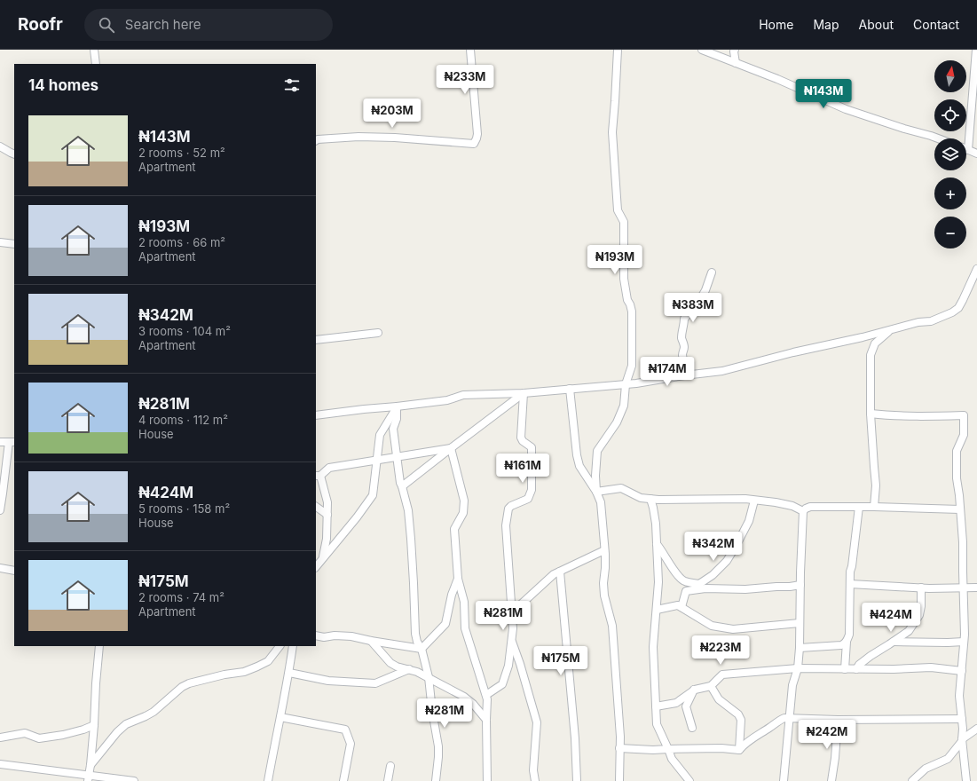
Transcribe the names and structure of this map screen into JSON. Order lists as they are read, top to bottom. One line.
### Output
{"north":"top","page":{"header":"Roofr","search":"Search here","nav":["Home","Map","About","Contact"],"map_buttons":["+","−"],"heading":"14 homes","price":["₦233M","₦143M","₦203M","₦193M","₦383M","₦174M","₦161M","₦342M","₦281M","₦424M","₦223M","₦175M","₦281M","₦242M"],"list":[{"name":"₦143M","note":"2 rooms · 52 m² · Apartment"},{"name":"₦193M","note":"2 rooms · 66 m² · Apartment"},{"name":"₦342M","note":"3 rooms · 104 m² · Apartment"},{"name":"₦281M","note":"4 rooms · 112 m² · House"},{"name":"₦424M","note":"5 rooms · 158 m² · House"},{"name":"₦175M","note":"2 rooms · 74 m² · Apartment"}]}}
